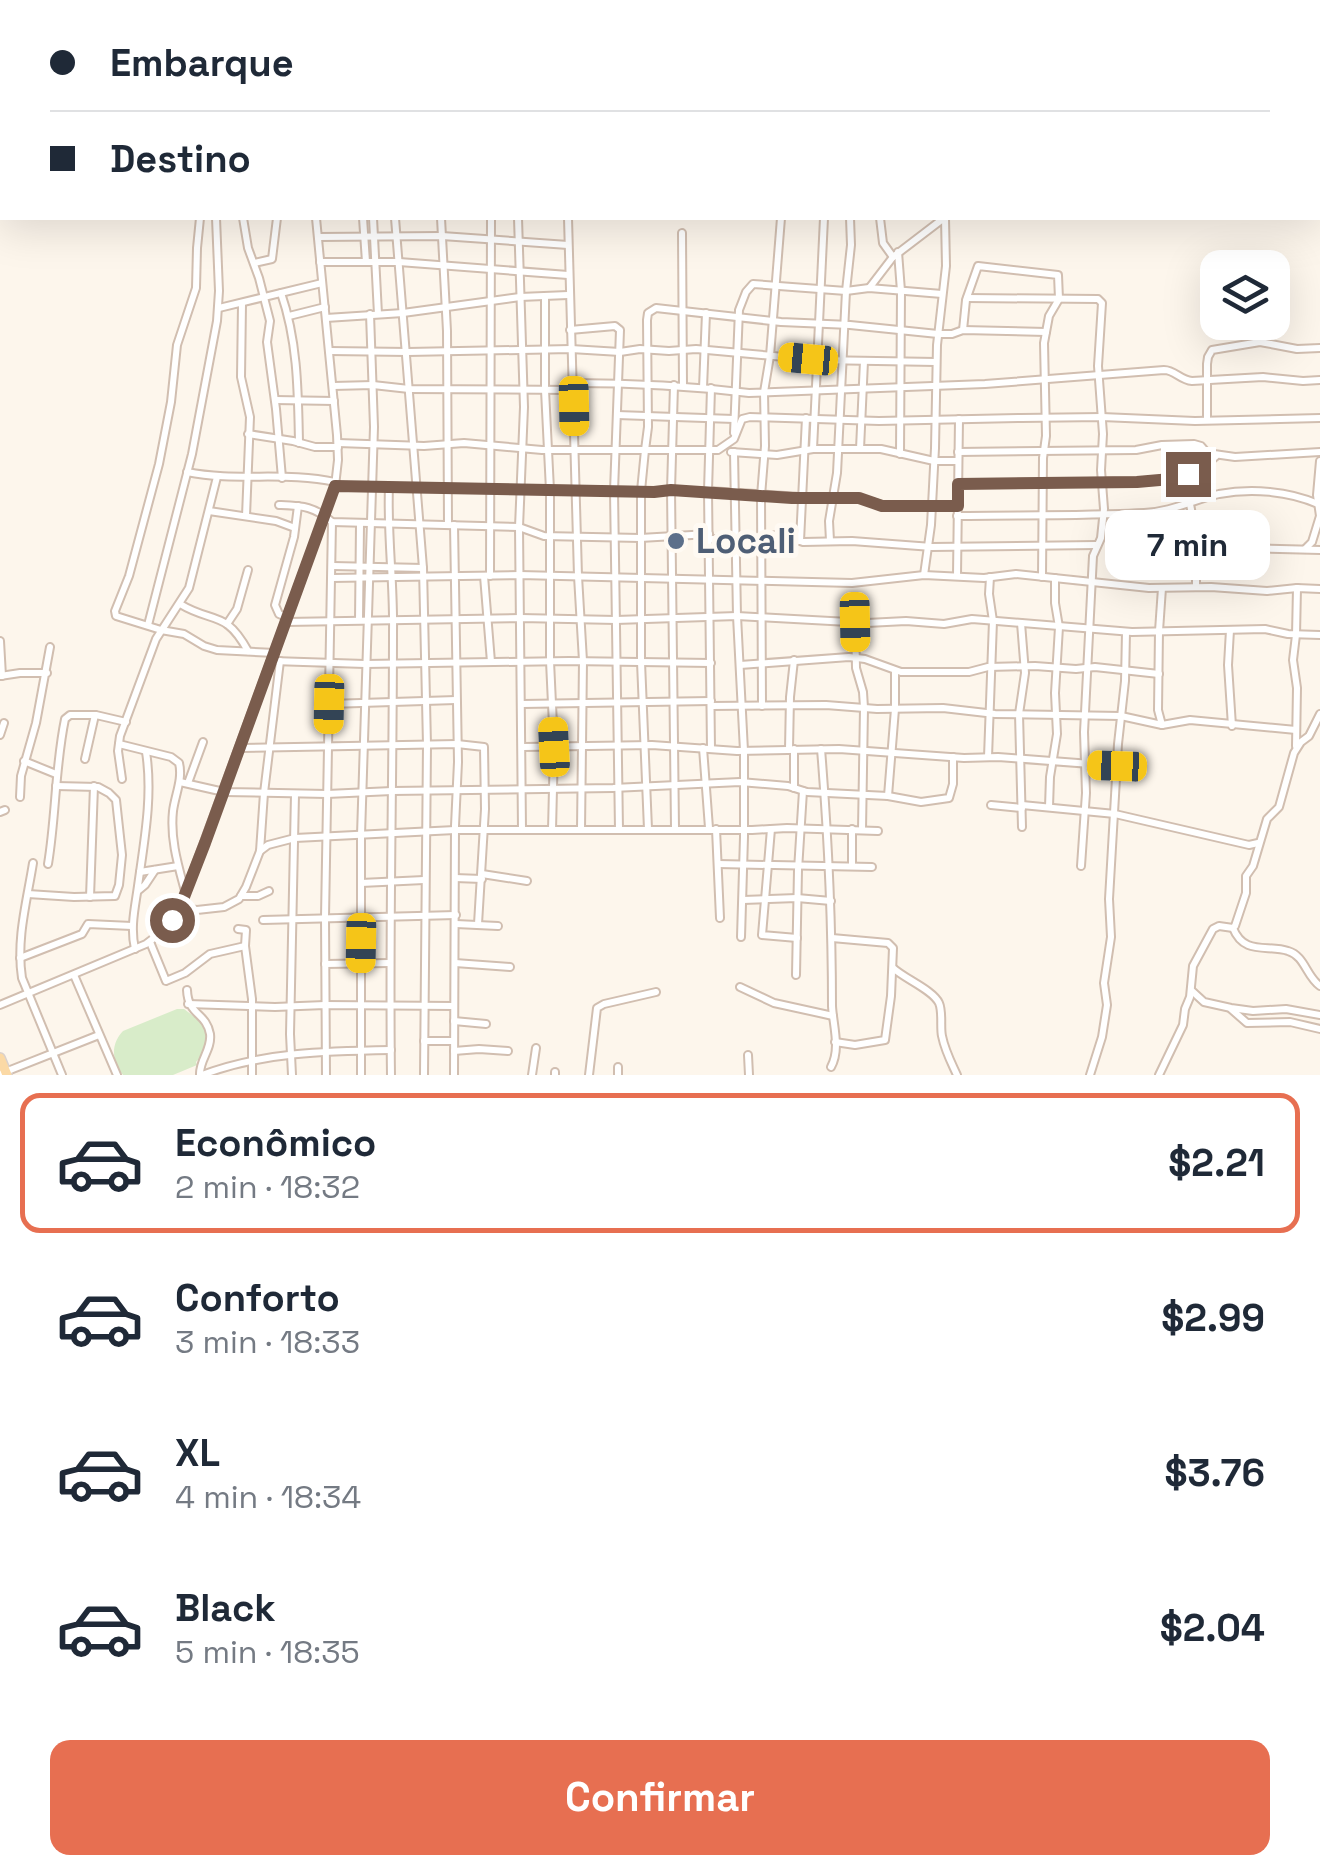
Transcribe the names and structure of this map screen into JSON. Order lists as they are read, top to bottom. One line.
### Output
{"places":["Locali"],"page":{"banner":["Embarque","Destino"],"bubble":"7 min","list":[{"name":"Econômico","note":"2 min · 18:32","value":"$2.21"},{"name":"Conforto","note":"3 min · 18:33","value":"$2.99"},{"name":"XL","note":"4 min · 18:34","value":"$3.76"},{"name":"Black","note":"5 min · 18:35","value":"$2.04"}],"buttons":"Confirmar"}}
